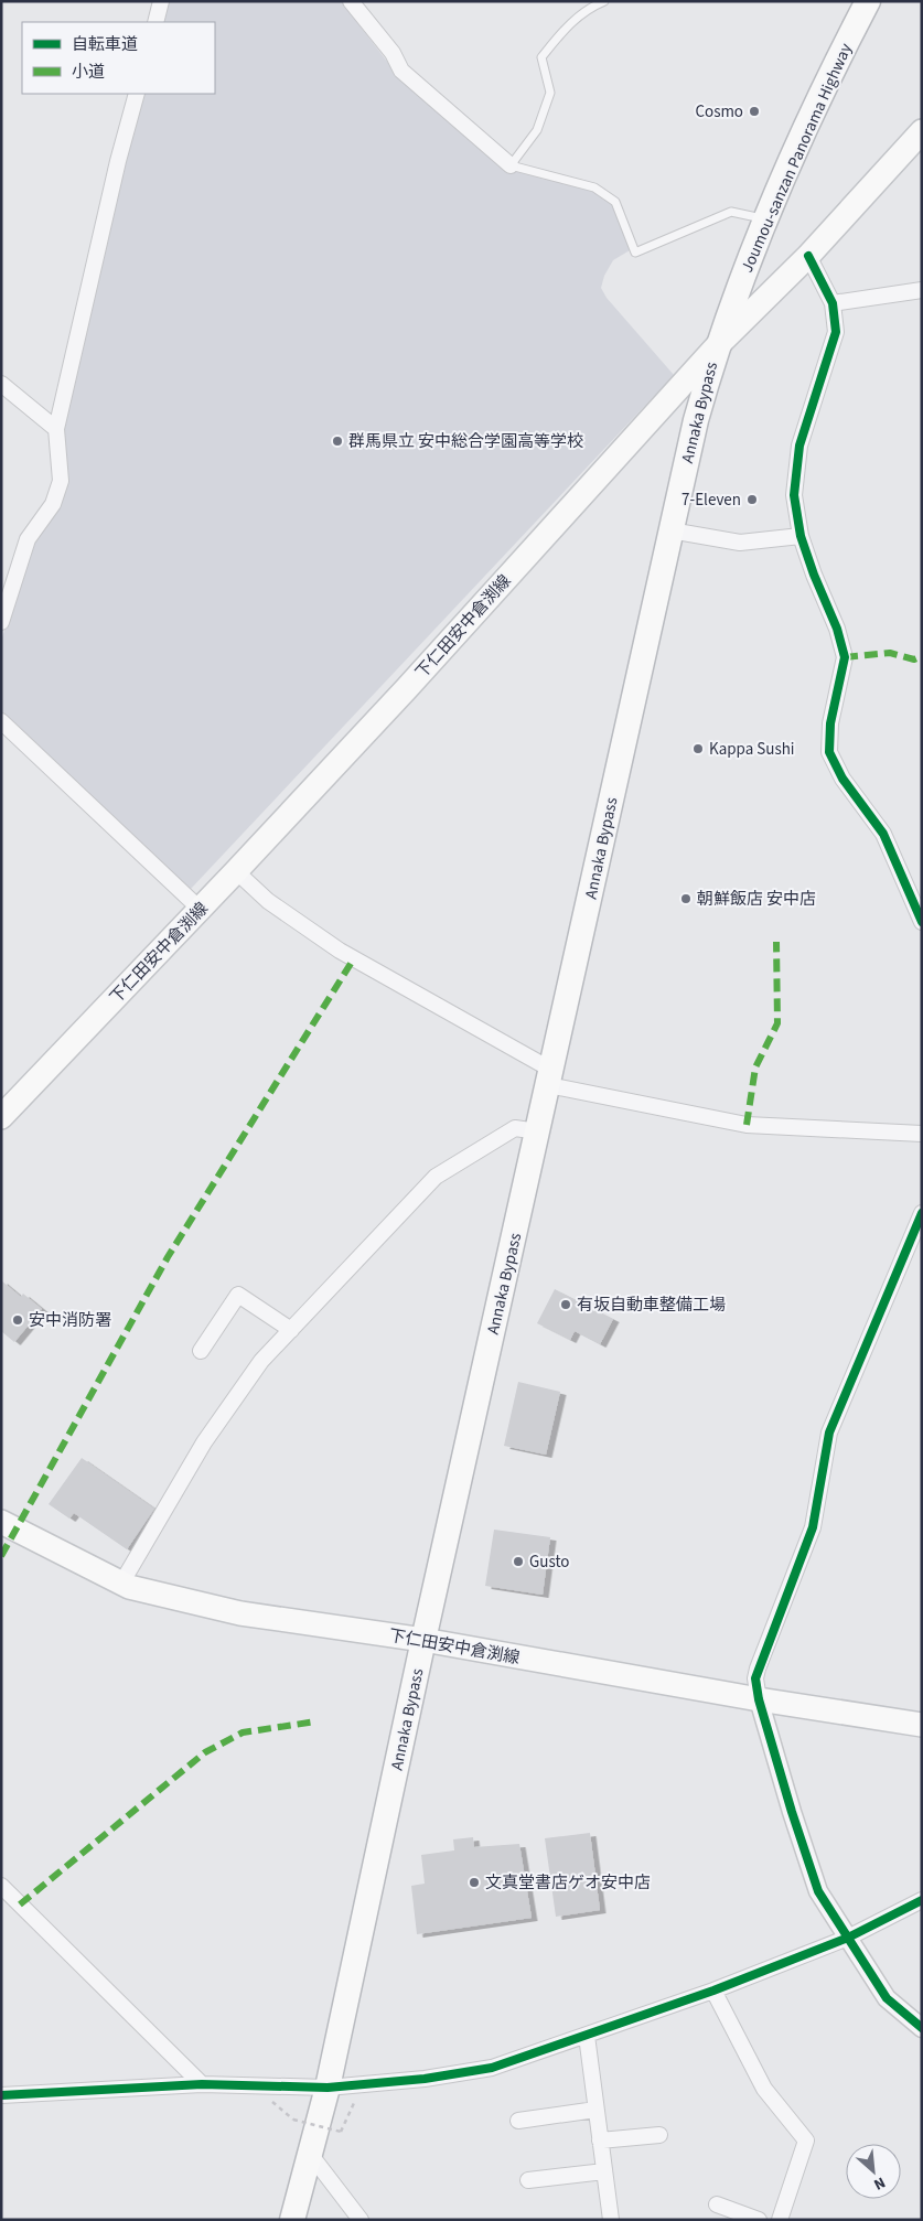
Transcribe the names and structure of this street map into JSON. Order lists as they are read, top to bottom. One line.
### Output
{"streets":{"highway":["Joumou-sanzan Panorama Highway","Annaka Bypass"],"main road":["下仁田安中倉渕線"]},"crossings":[["Joumou-sanzan Panorama Highway","Annaka Bypass"],["Joumou-sanzan Panorama Highway","下仁田安中倉渕線"],["Annaka Bypass","下仁田安中倉渕線"]],"places":["Cosmo","群馬県立 安中総合学園高等学校","7-Eleven","Kappa Sushi","朝鮮飯店 安中店","有坂自動車整備工場","安中消防署","Gusto","文真堂書店ゲオ安中店"],"legend":["自転車道","小道"],"north":"bottom right"}
